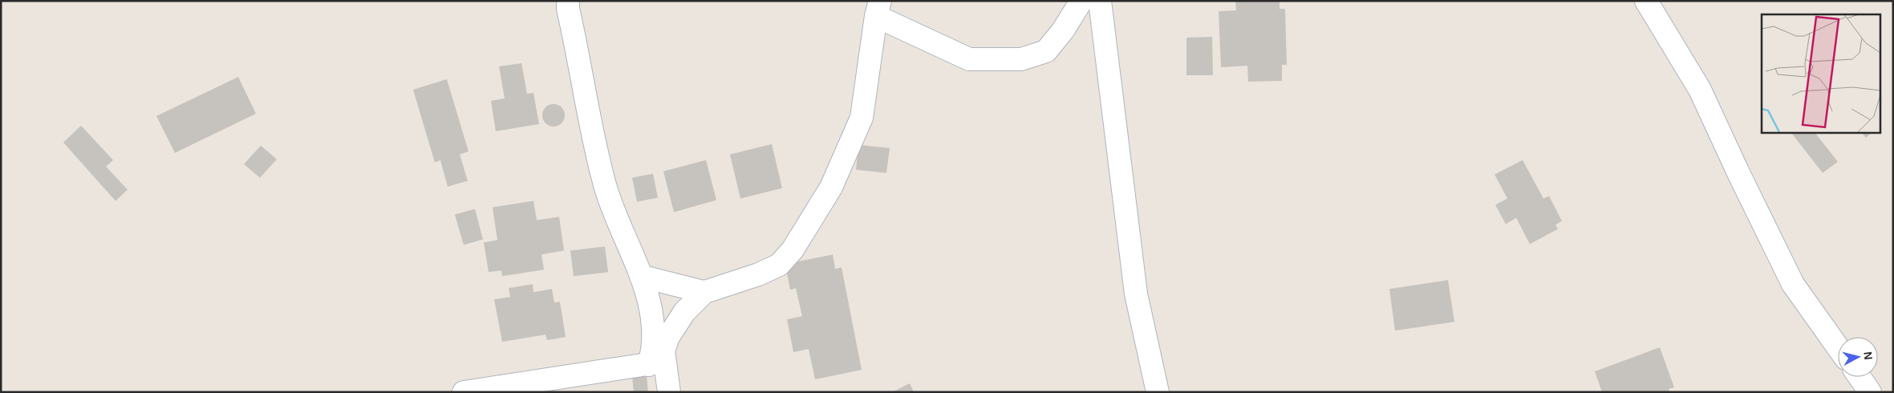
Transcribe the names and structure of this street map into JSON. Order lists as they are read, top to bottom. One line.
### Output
{"north":"right"}
